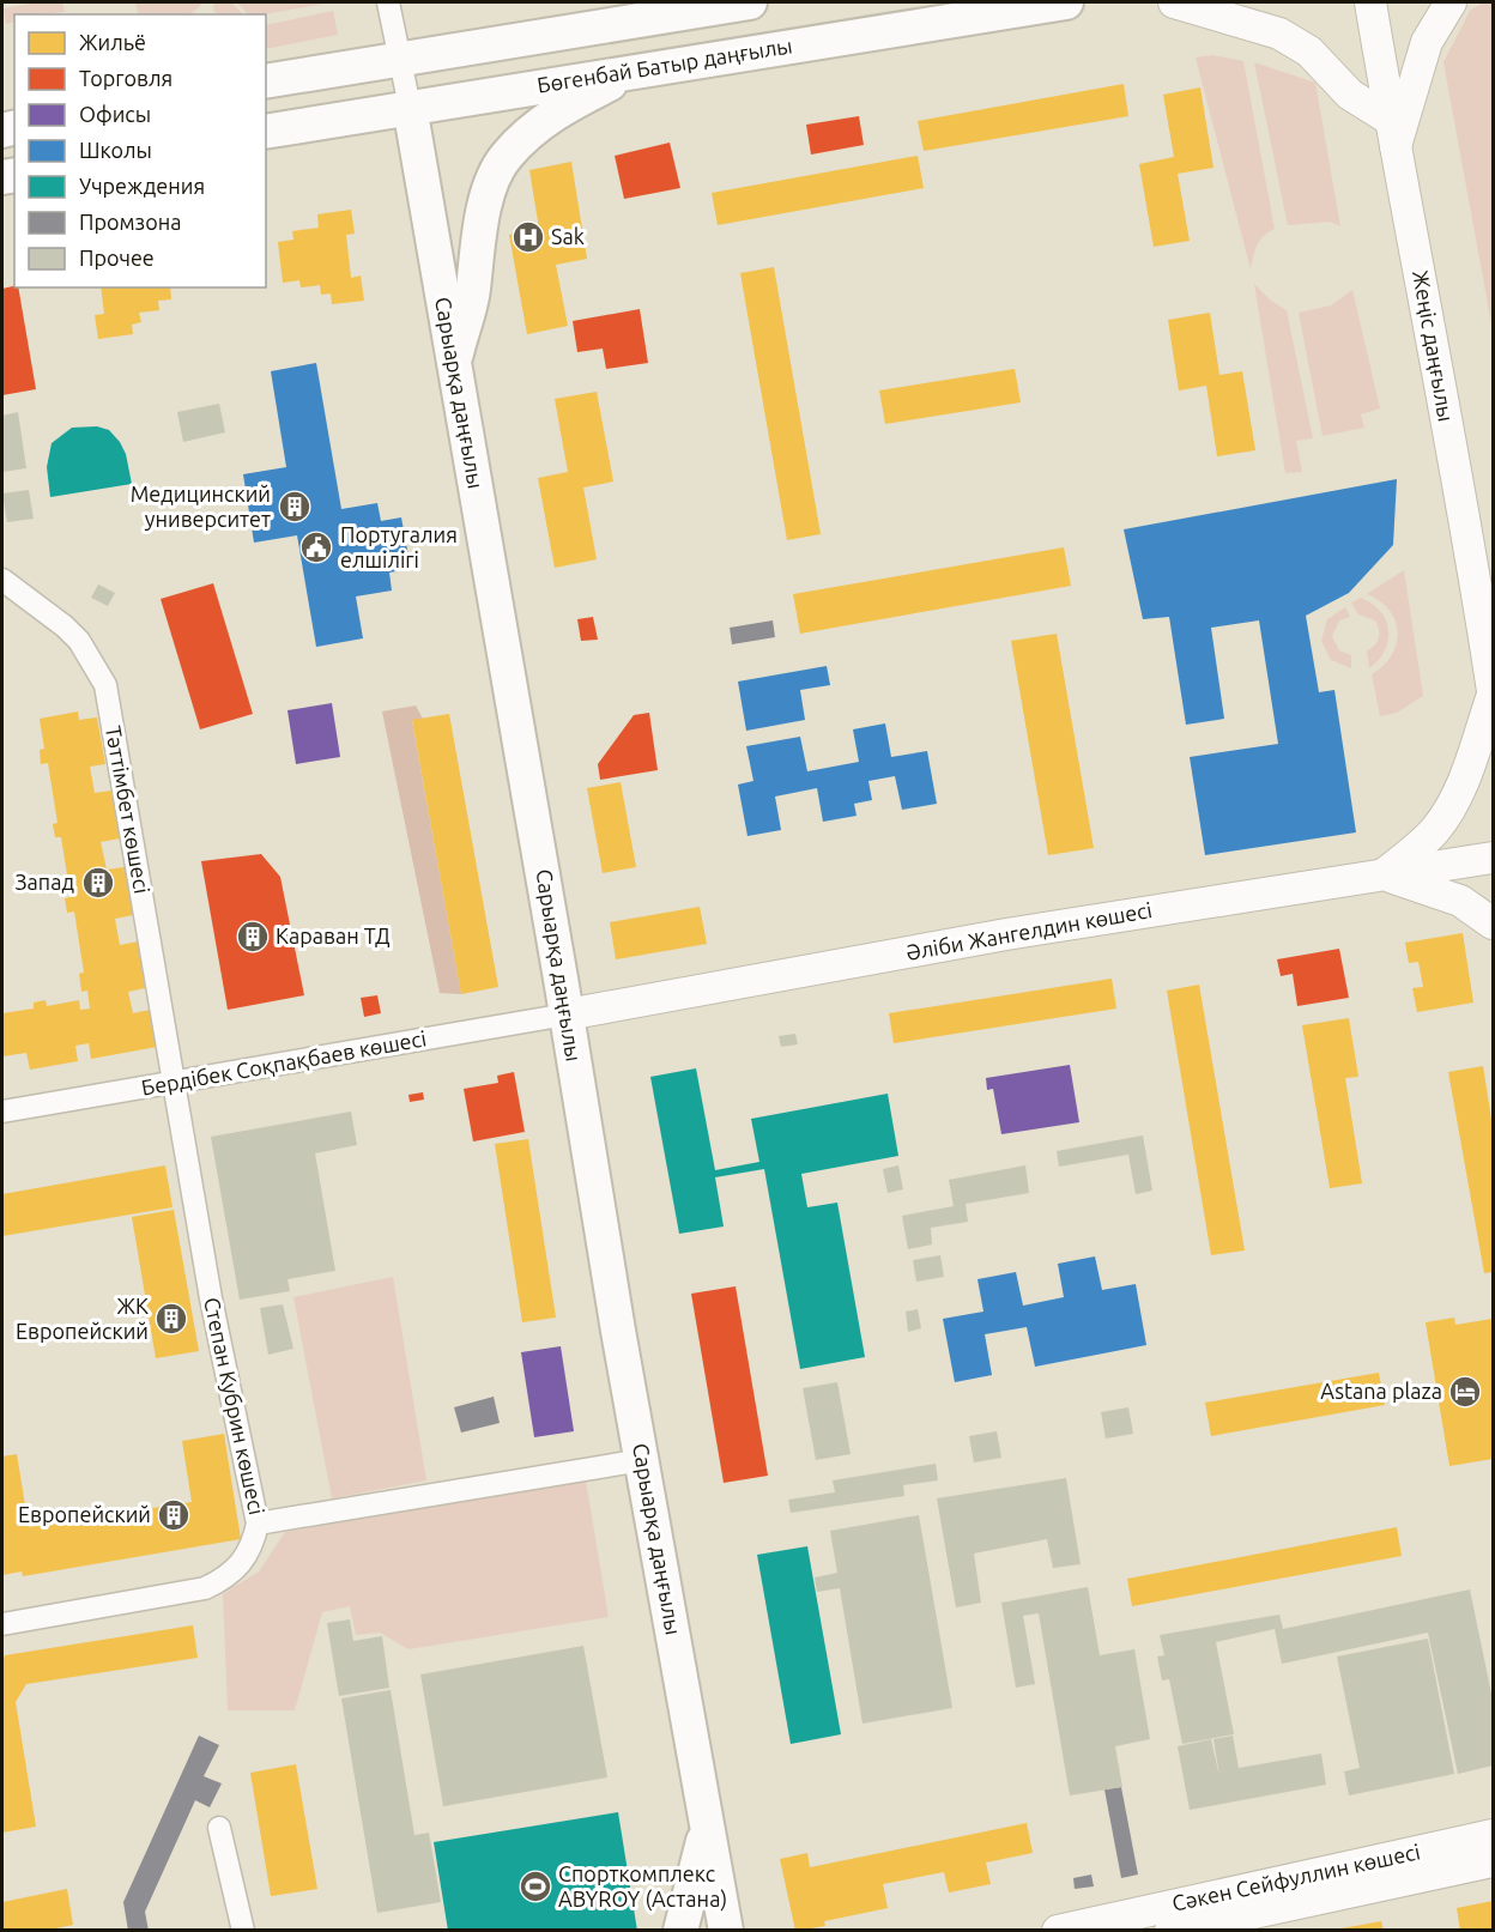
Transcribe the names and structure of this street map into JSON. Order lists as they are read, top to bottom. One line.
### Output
{"streets":{"main road":["Бөгенбай Батыр даңғылы","Жеңіс даңғылы","Сарыарқа даңғылы","Әліби Жангелдин көшесі","Сәкен Сейфуллин көшесі"],"street":["Тәттімбет көшесі","Бердібек Соқпақбаев көшесі","Степан Кубрин көшесі"]},"crossings":[["Бөгенбай Батыр даңғылы","Сарыарқа даңғылы"],["Сарыарқа даңғылы","Әліби Жангелдин көшесі"],["Сарыарқа даңғылы","Бердібек Соқпақбаев көшесі"],["Тәттімбет көшесі","Бердібек Соқпақбаев көшесі"],["Тәттімбет көшесі","Степан Кубрин көшесі"],["Әліби Жангелдин көшесі","Бердібек Соқпақбаев көшесі"],["Бердібек Соқпақбаев көшесі","Степан Кубрин көшесі"]],"places":{"hospital":["Sak"],"building":["Медицинский университет","Запад","Караван ТД","ЖК Европейский","Европейский"],"public building":["Португалия елшілігі"],"hotel":["Astana plaza"],"sports":["Спорткомплекс ABYROY (Астана)"]},"legend":["Жильё","Торговля","Офисы","Школы","Учреждения","Промзона","Прочее"]}
